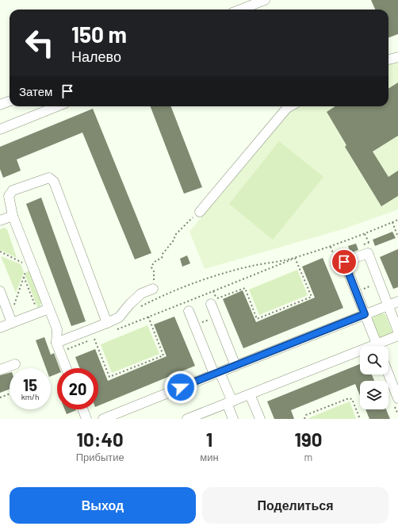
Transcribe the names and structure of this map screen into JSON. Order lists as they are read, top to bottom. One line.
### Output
{"page":{"turn":["150 m","Налево"],"then":"Затем","speed":"15 km/h","limit":"20","eta":["10:40","Прибытие","1","мин","190","m"],"buttons":["Выход","Поделиться"]}}
